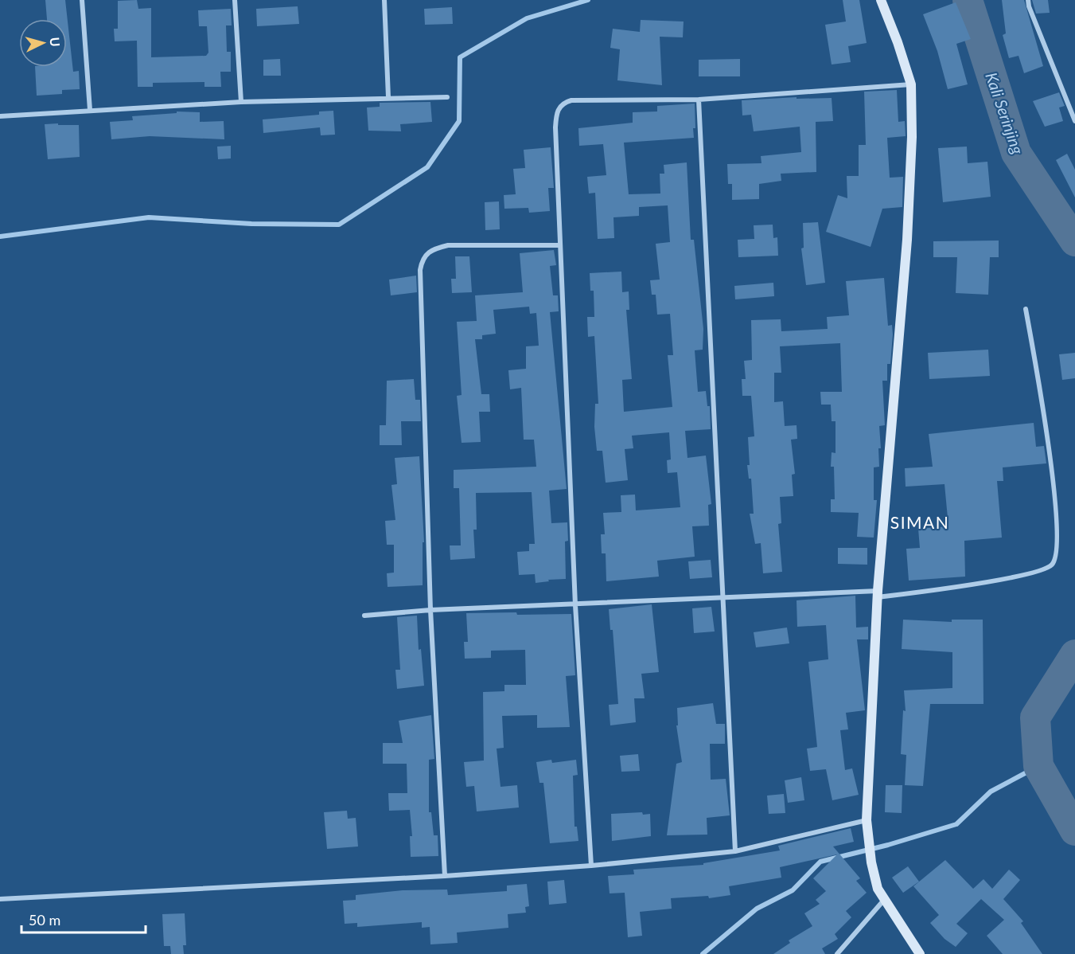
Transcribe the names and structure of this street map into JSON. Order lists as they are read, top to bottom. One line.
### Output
{"districts":["SIMAN"],"water":["Kali Serinjing"],"scale_bar":"50 m","north":"right"}
